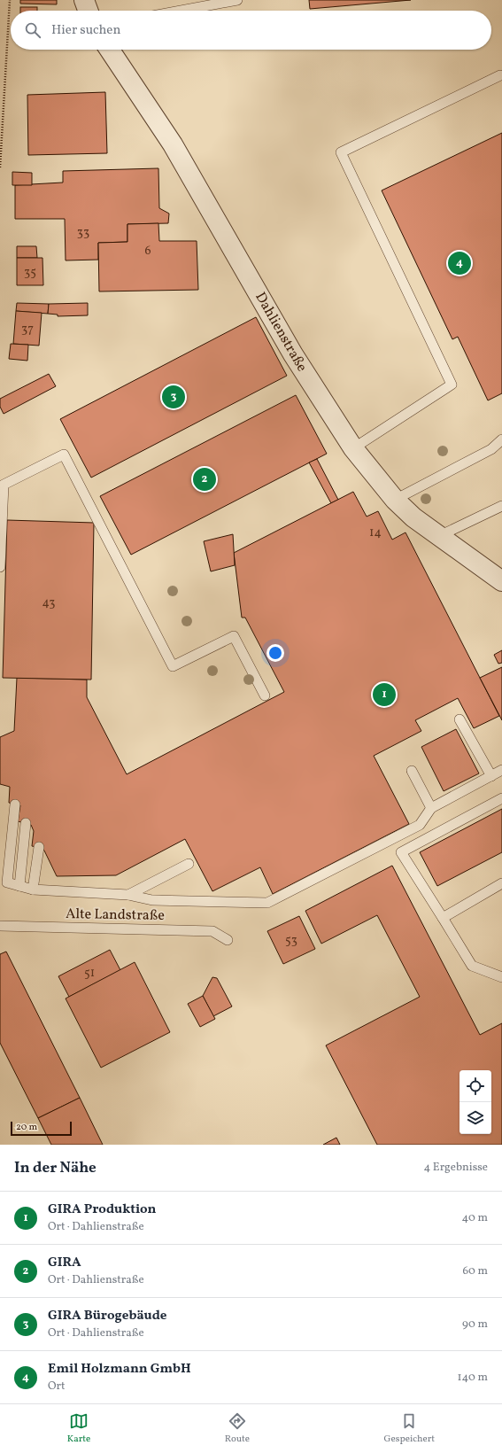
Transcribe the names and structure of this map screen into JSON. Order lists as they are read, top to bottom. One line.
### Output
{"streets":{"street":["Dahlienstraße"],"lane":["Alte Landstraße"]},"house_numbers":["33","6","35","37","14","43","53","51"],"scale_bar":"20 m","page":{"search":"Hier suchen","pins":["4","3","2","1"],"scale":"20 m","heading":["In der Nähe","4 Ergebnisse"],"list":[{"mark":"1","name":"GIRA Produktion","note":"Ort · Dahlienstraße","value":"40 m"},{"mark":"2","name":"GIRA","note":"Ort · Dahlienstraße","value":"60 m"},{"mark":"3","name":"GIRA Bürogebäude","note":"Ort · Dahlienstraße","value":"90 m"},{"mark":"4","name":"Emil Holzmann GmbH","note":"Ort","value":"140 m"}],"nav":["Karte","Route","Gespeichert"]}}
